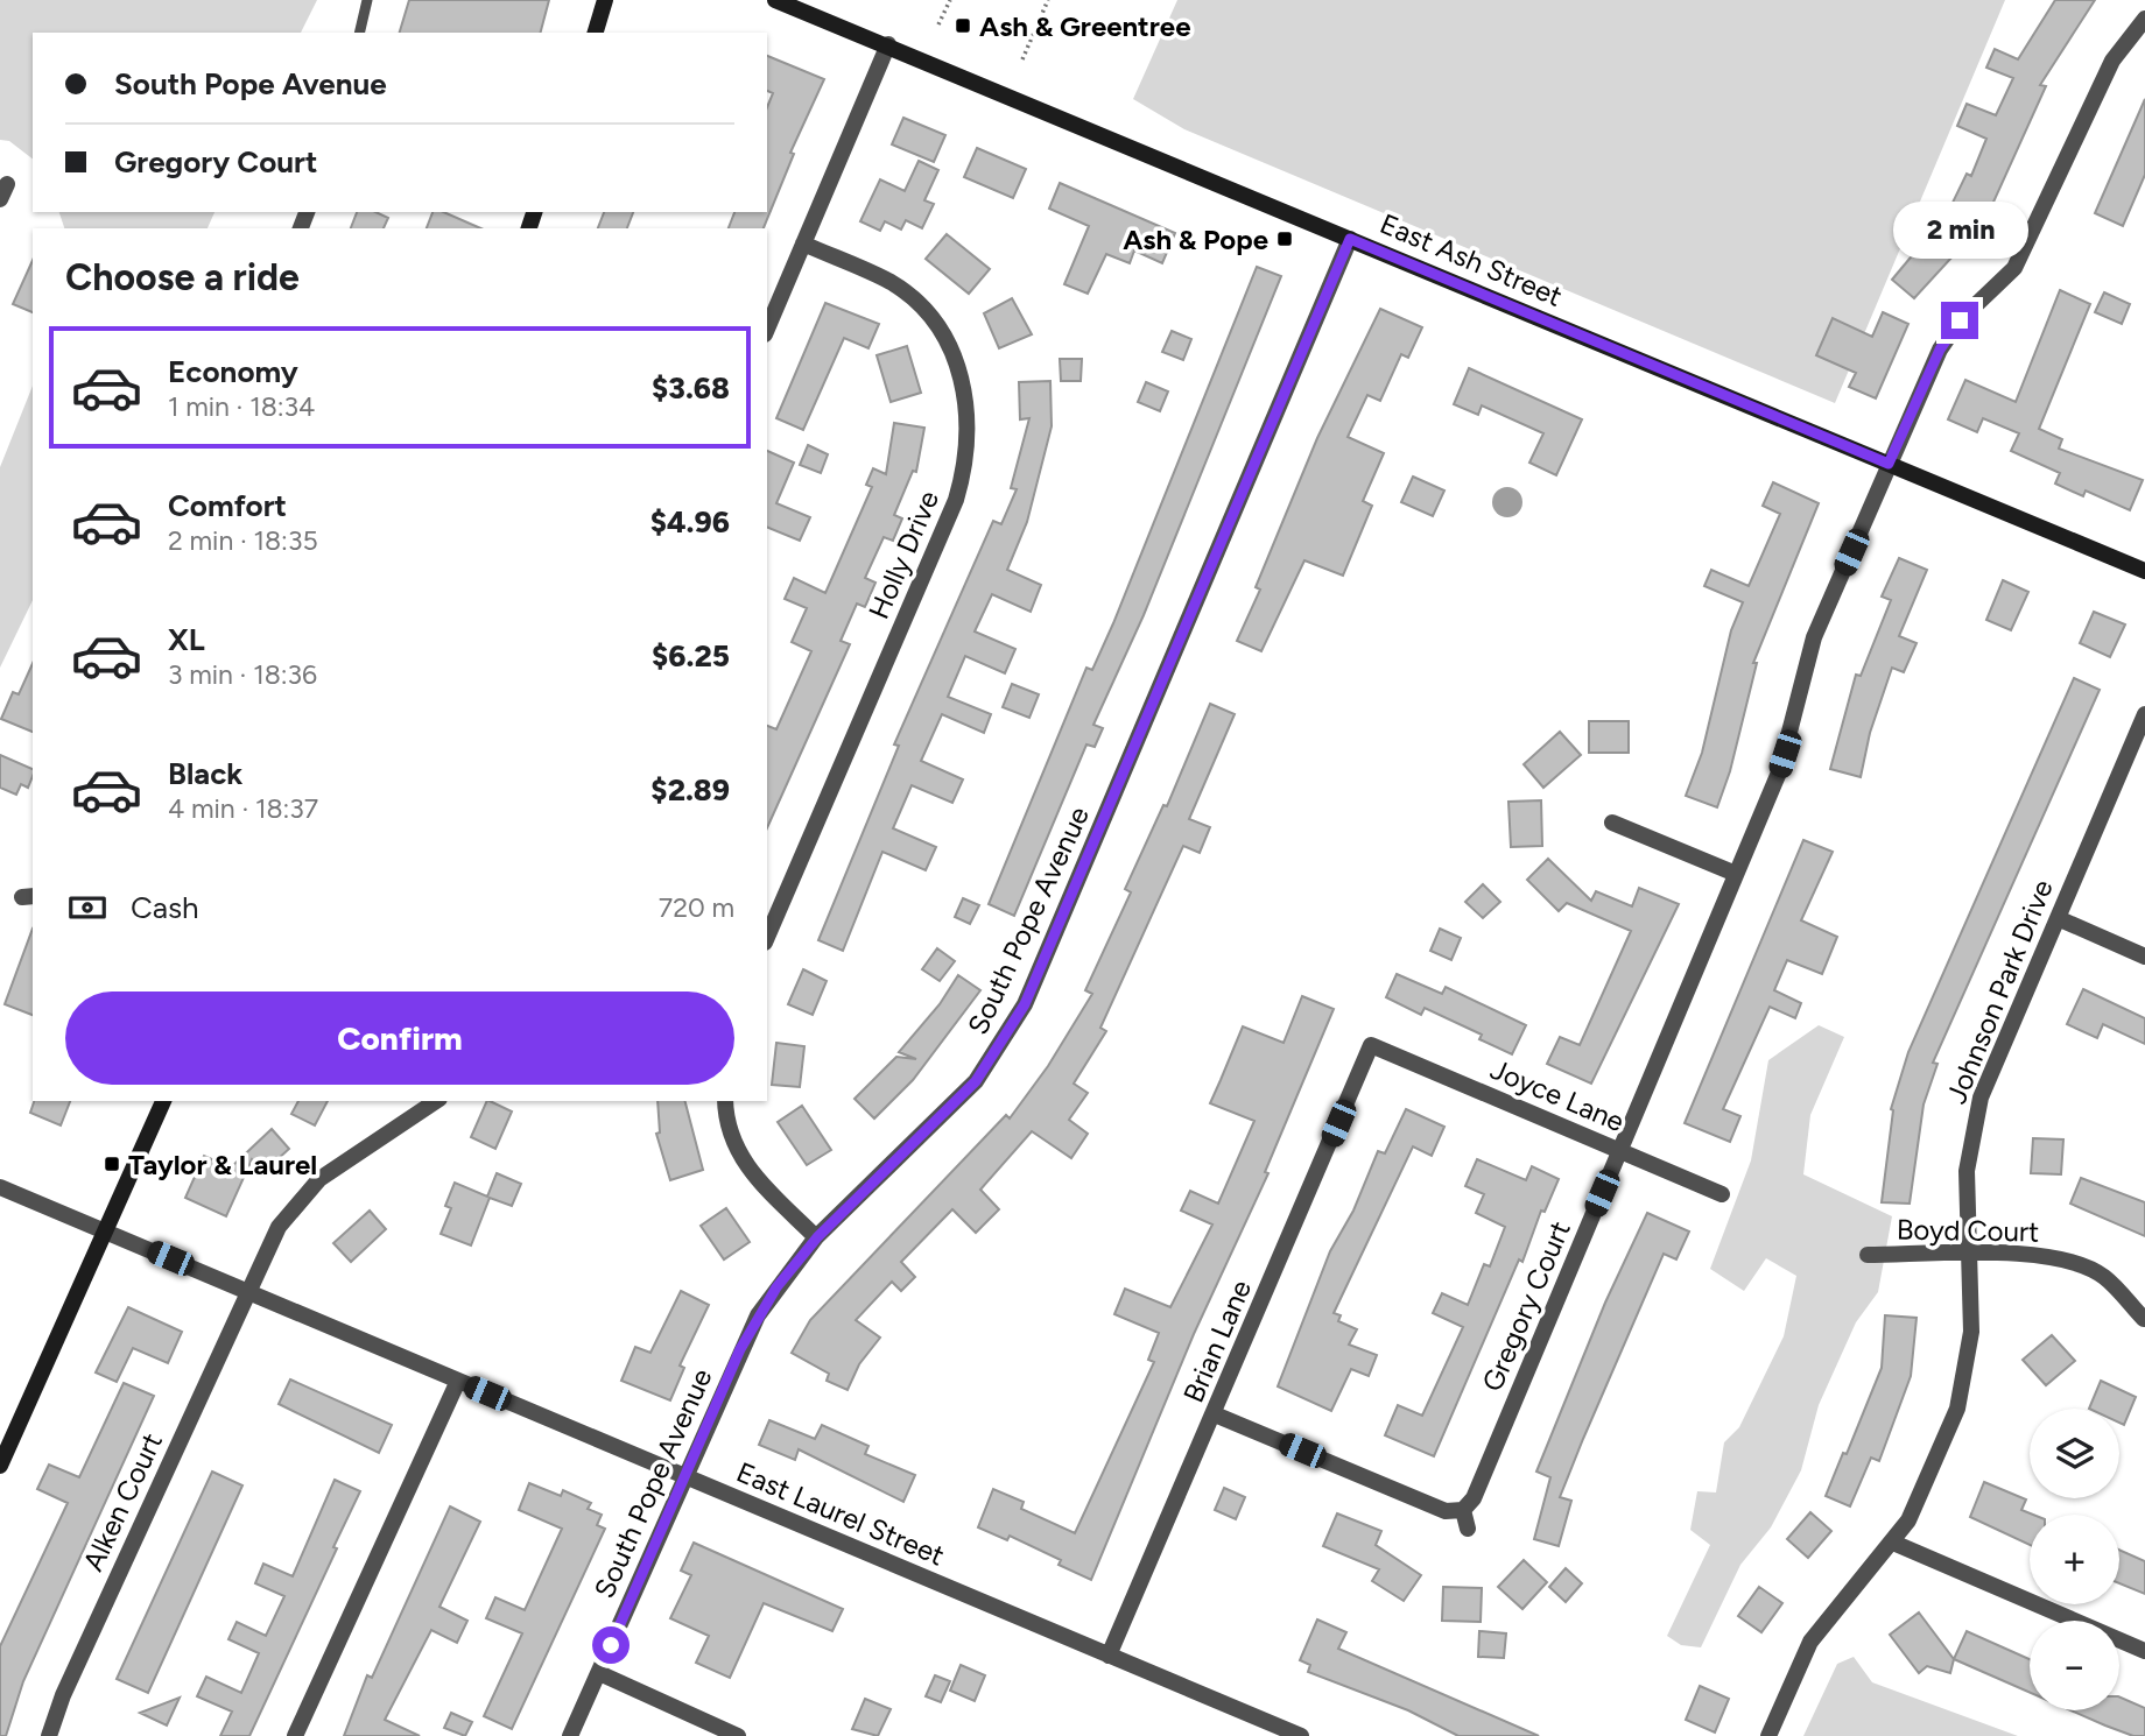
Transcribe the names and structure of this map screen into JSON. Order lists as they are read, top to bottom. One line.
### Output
{"streets":{"street":["East Ash Street","Holly Drive","South Pope Avenue","Johnson Park Drive","Joyce Lane","Boyd Court","Gregory Court","Brian Lane","Alken Court","East Laurel Street"]},"crossings":[["East Ash Street","South Pope Avenue"],["East Ash Street","Gregory Court"],["South Pope Avenue","East Laurel Street"],["Johnson Park Drive","Boyd Court"],["Joyce Lane","Gregory Court"],["Joyce Lane","Brian Lane"],["Brian Lane","East Laurel Street"],["Alken Court","East Laurel Street"]],"places":{"transit":["Ash & Greentree","Ash & Pope","Taylor & Laurel"]},"page":{"banner":["South Pope Avenue","Gregory Court"],"bubble":"2 min","heading":"Choose a ride","list":[{"name":"Economy","note":"1 min · 18:34","value":"$3.68"},{"name":"Comfort","note":"2 min · 18:35","value":"$4.96"},{"name":"XL","note":"3 min · 18:36","value":"$6.25"},{"name":"Black","note":"4 min · 18:37","value":"$2.89"}],"pay":["Cash","720 m"],"buttons":"Confirm","map_buttons":["+","−"]}}
